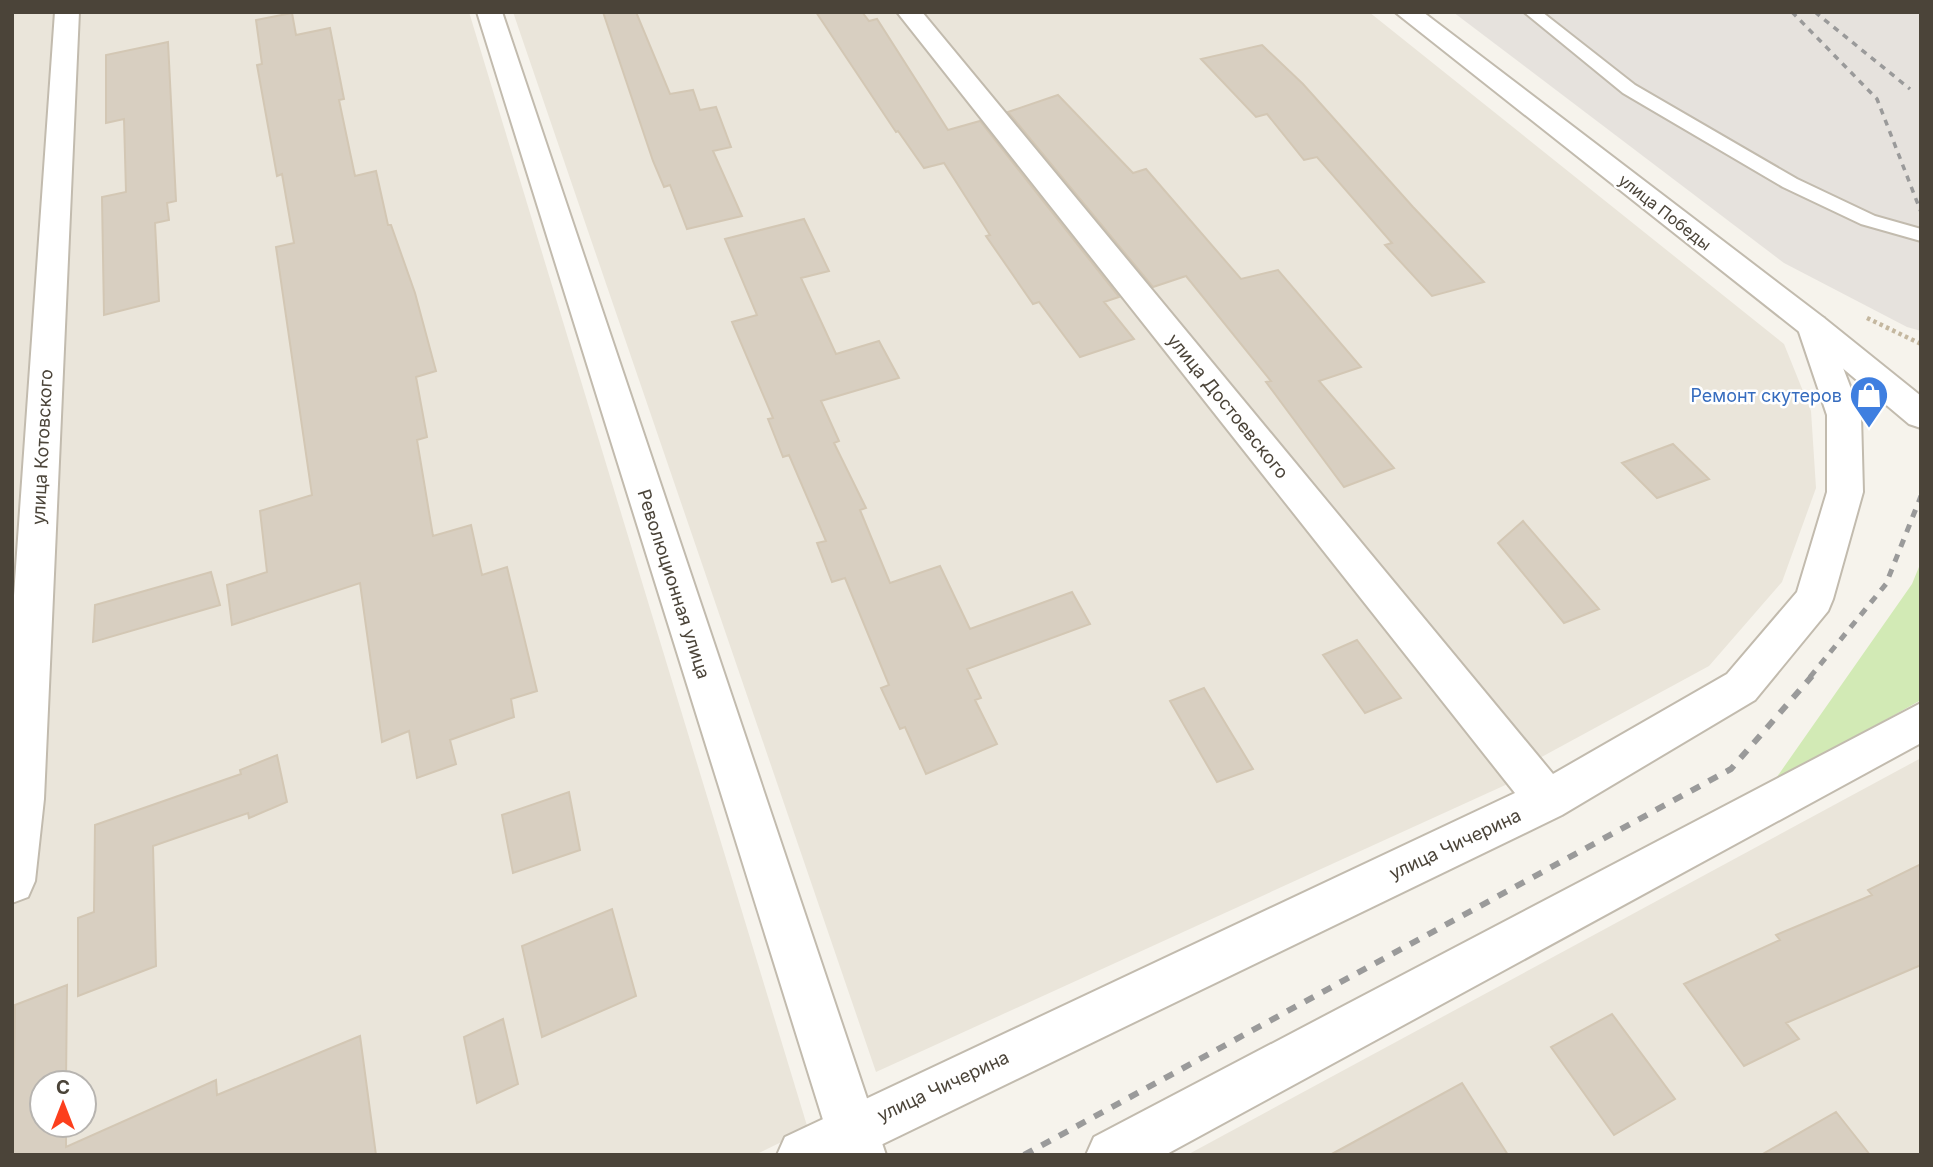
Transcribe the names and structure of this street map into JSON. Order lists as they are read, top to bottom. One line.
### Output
{"streets":{"street":["улица Победы","улица Достоевского","улица Котовского","Революционная улица","улица Чичерина"]},"crossings":[["улица Победы","улица Чичерина"],["улица Достоевского","улица Чичерина"],["Революционная улица","улица Чичерина"]],"places":{"shop":["Ремонт скутеров"]},"north":"top"}
